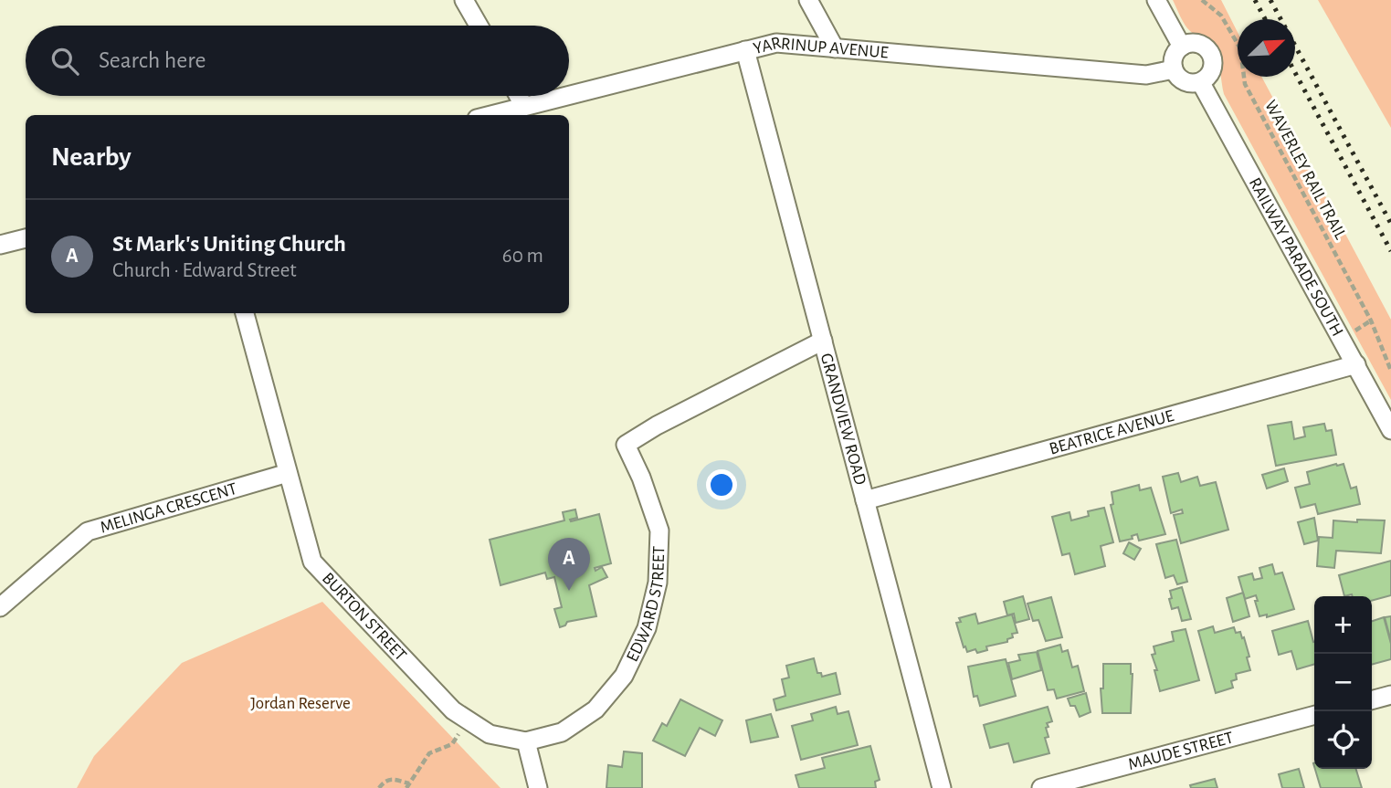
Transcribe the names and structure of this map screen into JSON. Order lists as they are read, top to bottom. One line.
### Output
{"streets":{"street":["YARRINUP AVENUE","RAILWAY PARADE SOUTH","GRANDVIEW ROAD","BEATRICE AVENUE","MELINGA CRESCENT","EDWARD STREET","BURTON STREET","MAUDE STREET"],"path":["WAVERLEY RAIL TRAIL"]},"crossings":[["YARRINUP AVENUE","RAILWAY PARADE SOUTH"],["YARRINUP AVENUE","GRANDVIEW ROAD"],["RAILWAY PARADE SOUTH","BEATRICE AVENUE"],["GRANDVIEW ROAD","BEATRICE AVENUE"],["GRANDVIEW ROAD","EDWARD STREET"],["MELINGA CRESCENT","BURTON STREET"],["EDWARD STREET","BURTON STREET"]],"parks":["Jordan Reserve"],"north":"top right","page":{"search":"Search here","heading":"Nearby","list":[{"mark":"A","name":"St Mark's Uniting Church","note":"Church · Edward Street","value":"60 m"}],"pins":"A","map_buttons":["+","−"]}}
